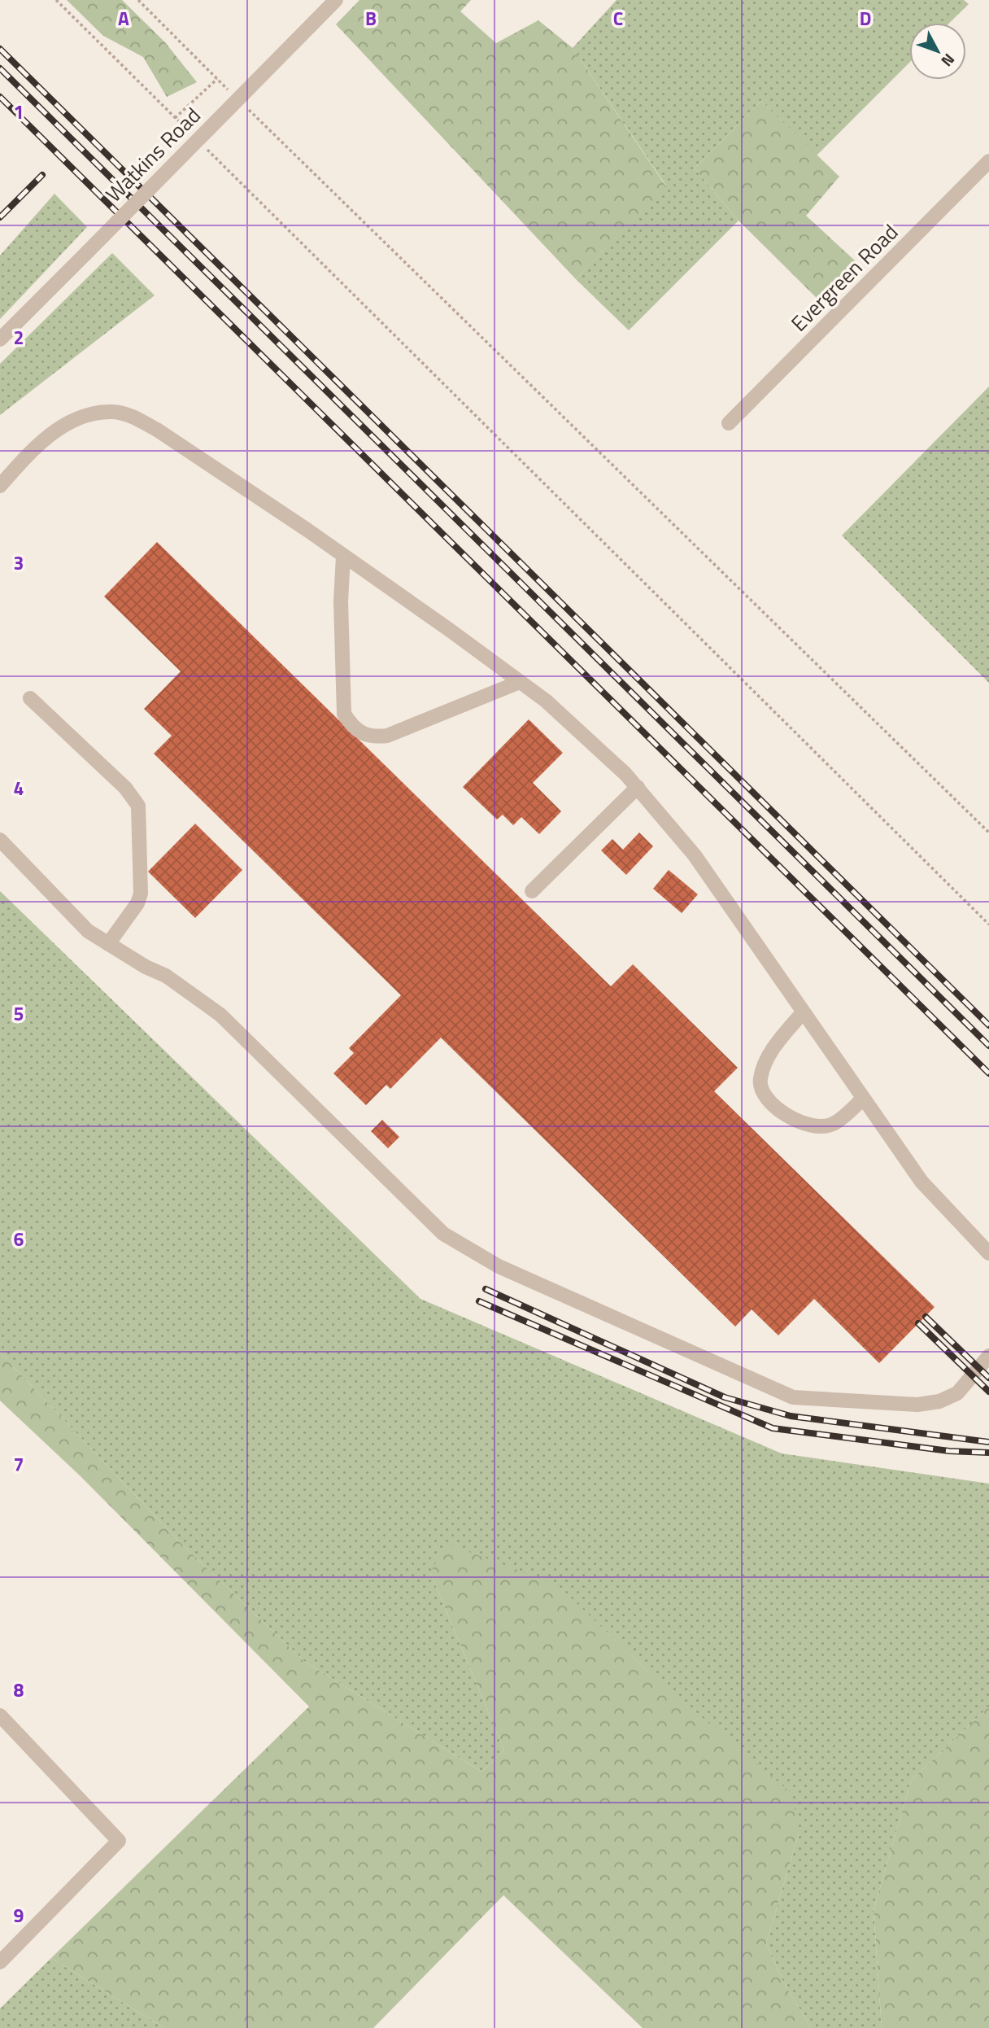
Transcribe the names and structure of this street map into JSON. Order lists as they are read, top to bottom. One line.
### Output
{"streets":{"street":["Watkins Road","Evergreen Road"]},"north":"bottom right","grid":{"columns":["A","B","C","D"],"rows":["1","2","3","4","5","6","7","8","9"]}}
